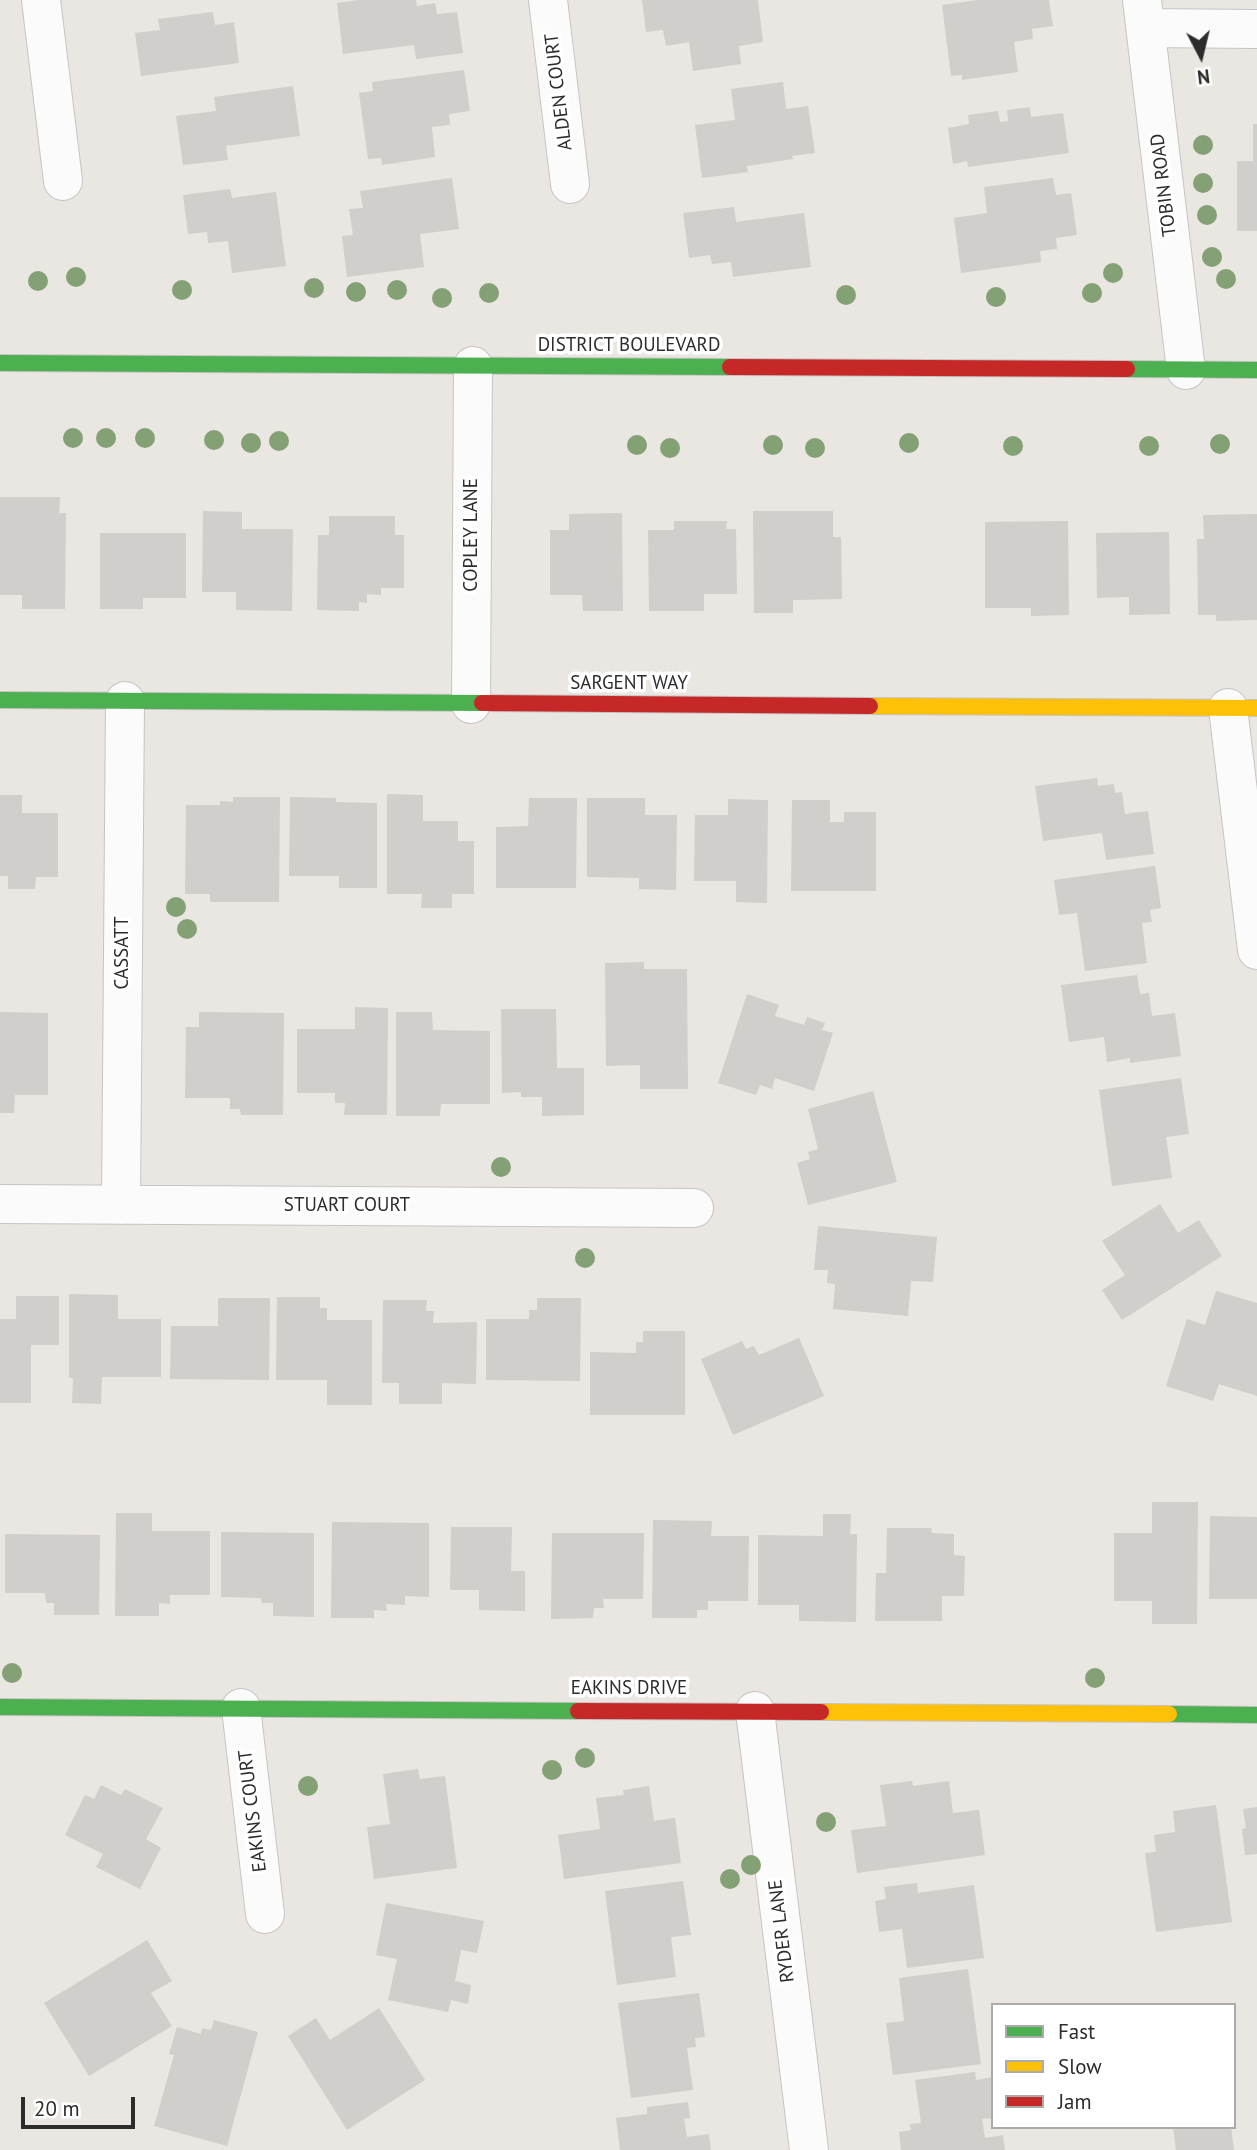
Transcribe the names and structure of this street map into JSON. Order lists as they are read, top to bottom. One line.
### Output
{"streets":{"street":["ALDEN COURT","TOBIN ROAD","DISTRICT BOULEVARD","COPLEY LANE","SARGENT WAY","CASSATT","STUART COURT","EAKINS DRIVE","EAKINS COURT","RYDER LANE"]},"crossings":[["TOBIN ROAD","DISTRICT BOULEVARD"],["DISTRICT BOULEVARD","COPLEY LANE"],["COPLEY LANE","SARGENT WAY"],["SARGENT WAY","CASSATT"],["CASSATT","STUART COURT"],["EAKINS DRIVE","EAKINS COURT"],["EAKINS DRIVE","RYDER LANE"]],"legend":["Fast","Slow","Jam"],"scale_bar":"20 m","north":"bottom"}
